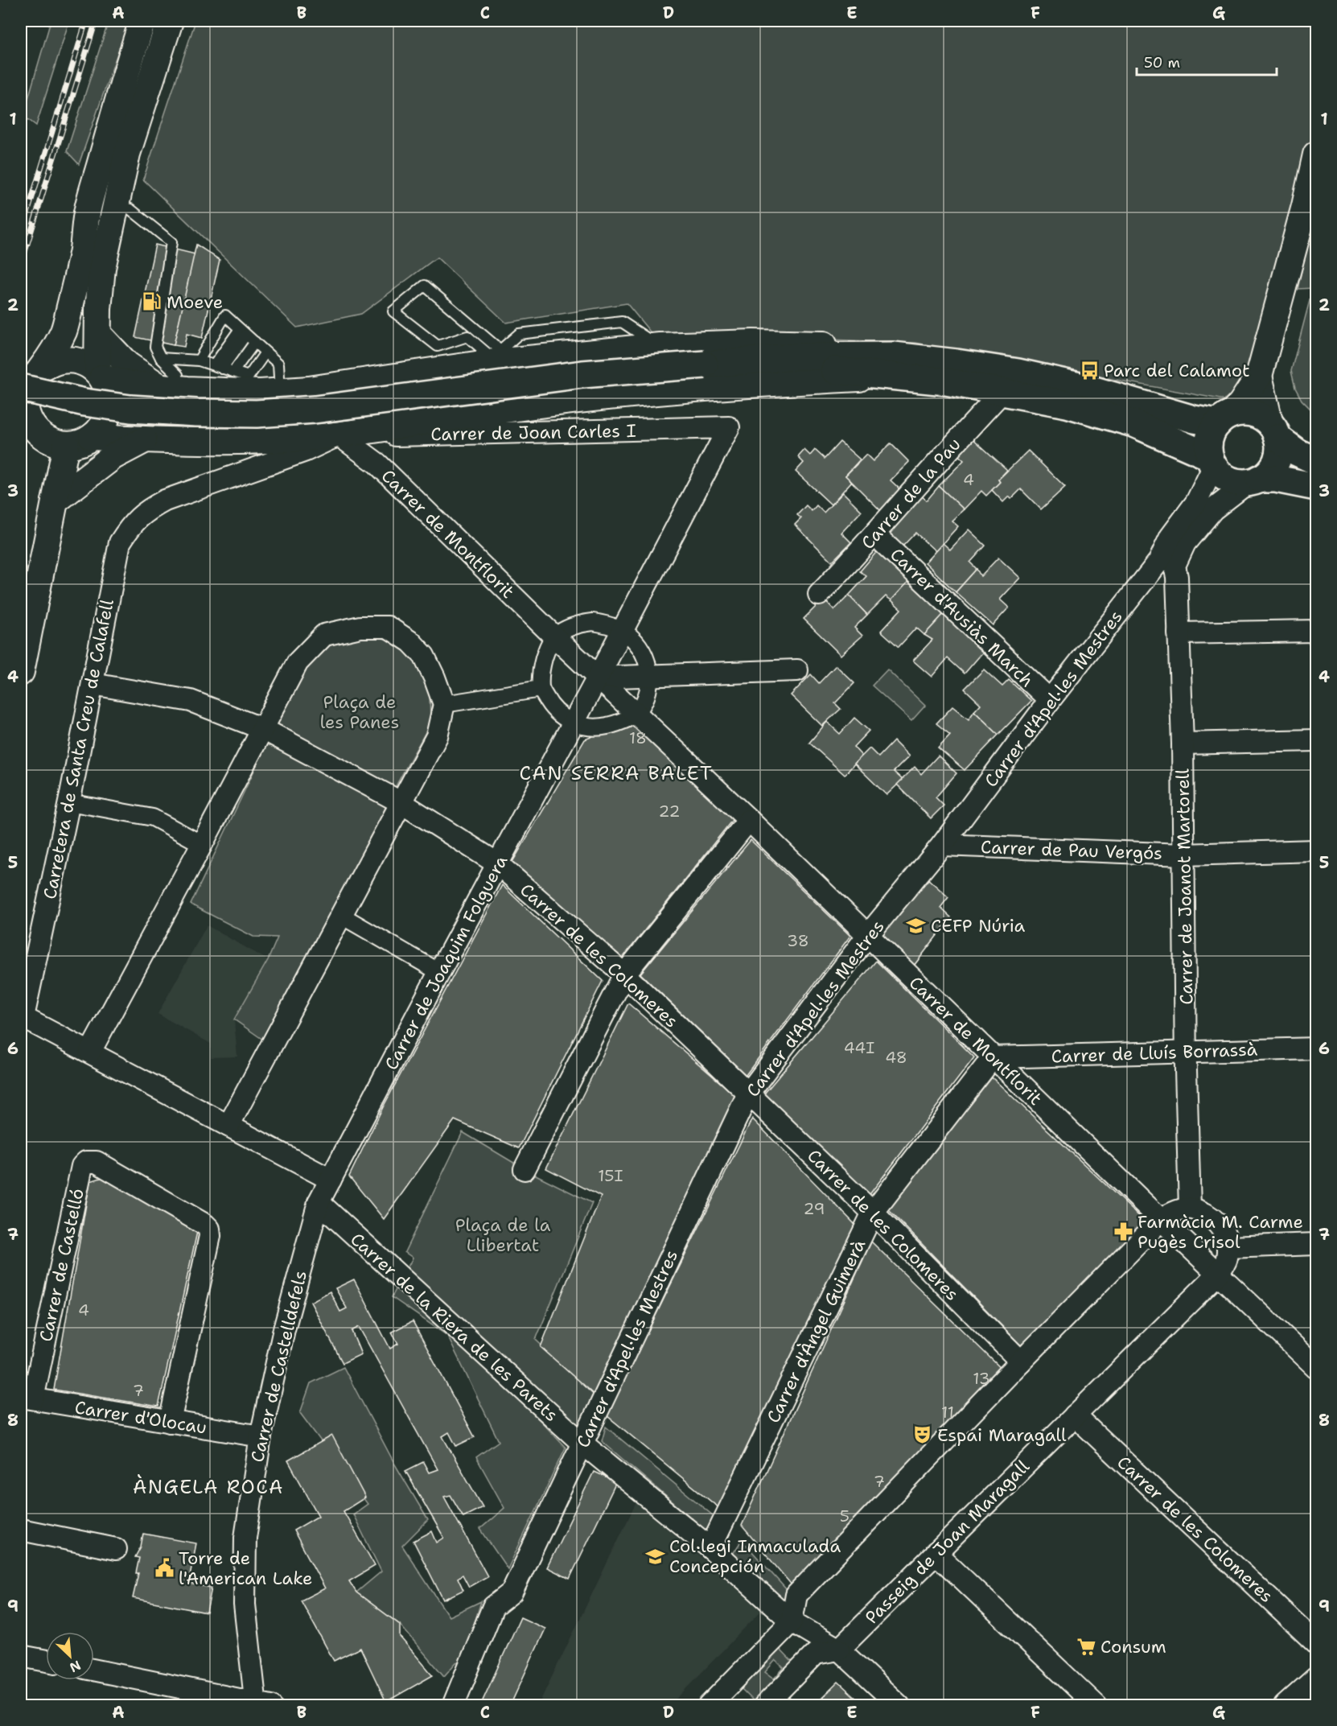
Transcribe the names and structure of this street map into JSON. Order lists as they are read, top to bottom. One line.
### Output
{"streets":{"street":["Carrer de Joan Carles I","Carrer de la Pau","Carrer de Montflorit","Carrer d'Ausiàs March","Carrer d'Apel·les Mestres","Carretera de Santa Creu de Calafell","Carrer de Pau Vergós","Carrer de Joanot Martorell","Carrer de les Colomeres","Carrer de Joaquim Folguera","Carrer de Lluís Borrassà","Carrer de Castelló","Carrer de la Riera de les Parets","Carrer d'Àngel Guimerà","Carrer de Castelldefels","Carrer d'Olocau","Passeig de Joan Maragall"]},"crossings":[["Carrer de Joan Carles I","Carrer de Montflorit"],["Carrer de Joan Carles I","Carretera de Santa Creu de Calafell"],["Carrer de Joan Carles I","Carrer de Joaquim Folguera"],["Carrer de la Pau","Carrer d'Ausiàs March"],["Carrer de Montflorit","Carrer d'Apel·les Mestres"],["Carrer de Montflorit","Carretera de Santa Creu de Calafell"],["Carrer de Montflorit","Carrer de Joaquim Folguera"],["Carrer de Montflorit","Carrer de Lluís Borrassà"],["Carrer de Montflorit","Carrer d'Àngel Guimerà"],["Carrer de Montflorit","Passeig de Joan Maragall"],["Carrer d'Ausiàs March","Carrer d'Apel·les Mestres"],["Carrer d'Apel·les Mestres","Carrer de Pau Vergós"],["Carrer d'Apel·les Mestres","Carrer de Joanot Martorell"],["Carrer d'Apel·les Mestres","Carrer de les Colomeres"],["Carrer d'Apel·les Mestres","Carrer de la Riera de les Parets"],["Carretera de Santa Creu de Calafell","Carrer de les Colomeres"],["Carrer de Pau Vergós","Carrer de Joanot Martorell"],["Carrer de Joanot Martorell","Carrer de Lluís Borrassà"],["Carrer de les Colomeres","Carrer de Joaquim Folguera"],["Carrer de les Colomeres","Carrer d'Àngel Guimerà"],["Carrer de les Colomeres","Passeig de Joan Maragall"],["Carrer de Joaquim Folguera","Carrer de la Riera de les Parets"],["Carrer de Joaquim Folguera","Carrer de Castelldefels"],["Carrer de Lluís Borrassà","Carrer d'Àngel Guimerà"],["Carrer de Castelló","Carrer d'Olocau"],["Carrer de la Riera de les Parets","Carrer d'Àngel Guimerà"],["Carrer de la Riera de les Parets","Carrer de Castelldefels"],["Carrer de la Riera de les Parets","Passeig de Joan Maragall"],["Carrer de Castelldefels","Carrer d'Olocau"]],"districts":["CAN SERRA BALET","ÀNGELA ROCA"],"parks":["Plaça de les Panes","Plaça de la Llibertat"],"places":{"fuel station":["Moeve"],"bus stop":["Parc del Calamot"],"school or university":["CEFP Núria","Col·legi Inmaculada Concepción"],"pharmacy":["Farmàcia M. Carme Pugès Crisol"],"theatre":["Espai Maragall"],"public building":["Torre de l'American Lake"],"supermarket":["Consum"]},"house_numbers":["4","18","22","38","44I","48","15I","29","4","13","7","11","7","5"],"scale_bar":"50 m","north":"bottom right","grid":{"columns":["A","B","C","D","E","F","G"],"rows":["1","2","3","4","5","6","7","8","9"]}}
